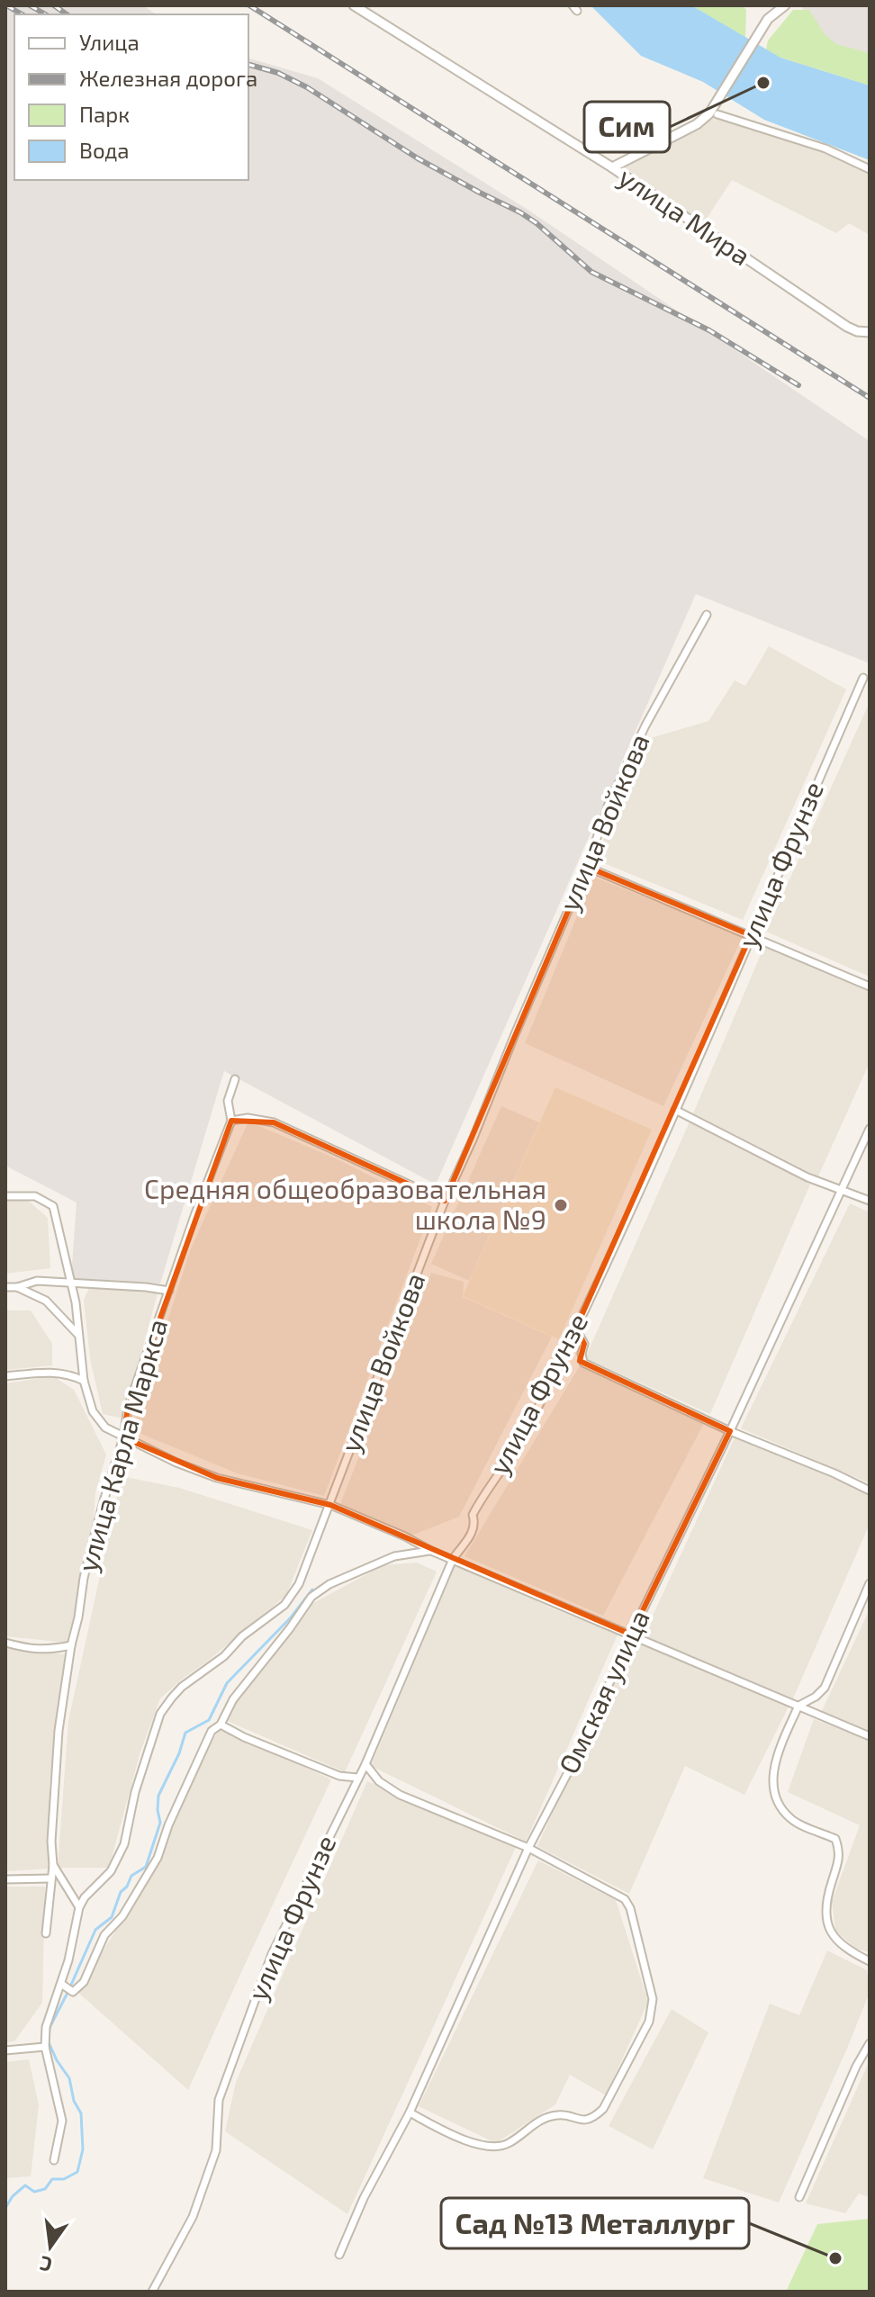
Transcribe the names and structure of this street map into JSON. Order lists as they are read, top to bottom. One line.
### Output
{"streets":{"street":["улица Мира","улица Войкова","улица Фрунзе","улица Карла Маркса","Омская улица"]},"places":["Сим","Средняя общеобразовательная школа №9","Сад №13 Металлург"],"legend":["Улица","Железная дорога","Парк","Вода"],"north":"bottom"}
